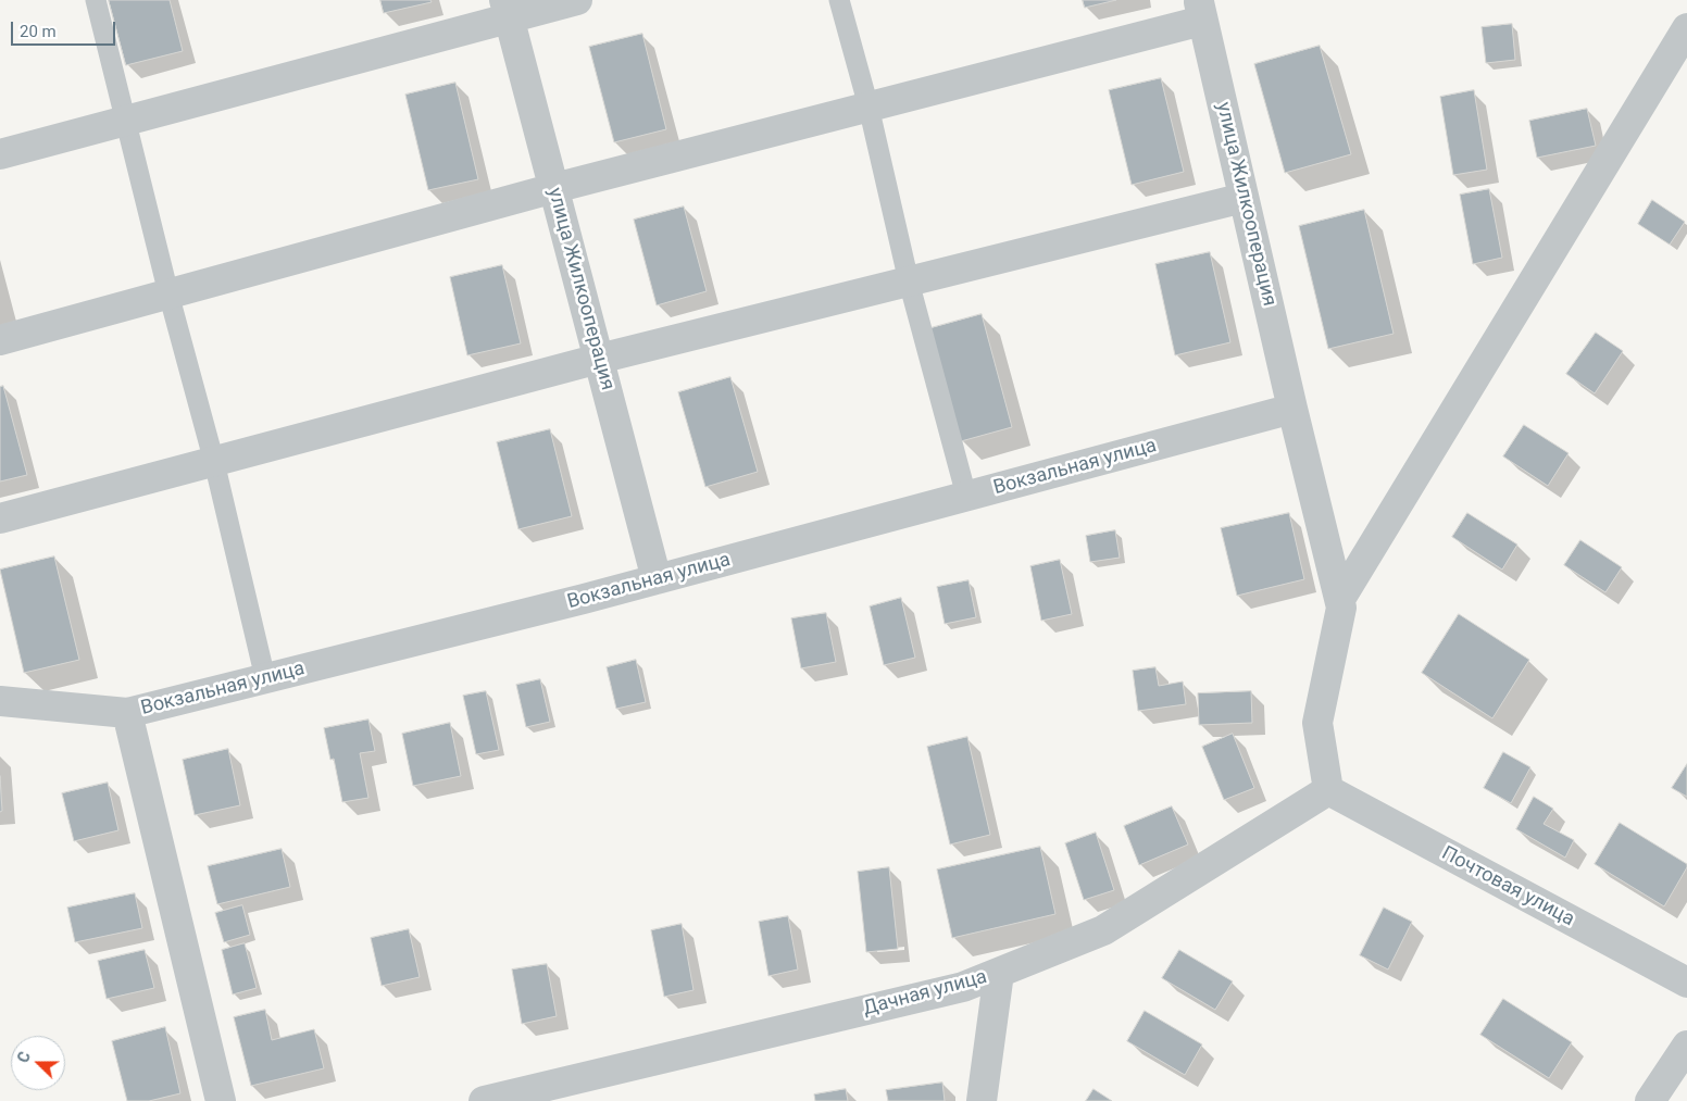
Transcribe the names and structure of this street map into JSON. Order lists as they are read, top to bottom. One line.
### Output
{"streets":{"street":["улица Жилкооперация","Вокзальная улица","Почтовая улица","Дачная улица"]},"crossings":[["улица Жилкооперация","Вокзальная улица"],["Почтовая улица","Дачная улица"]],"scale_bar":"20 m","north":"left"}
